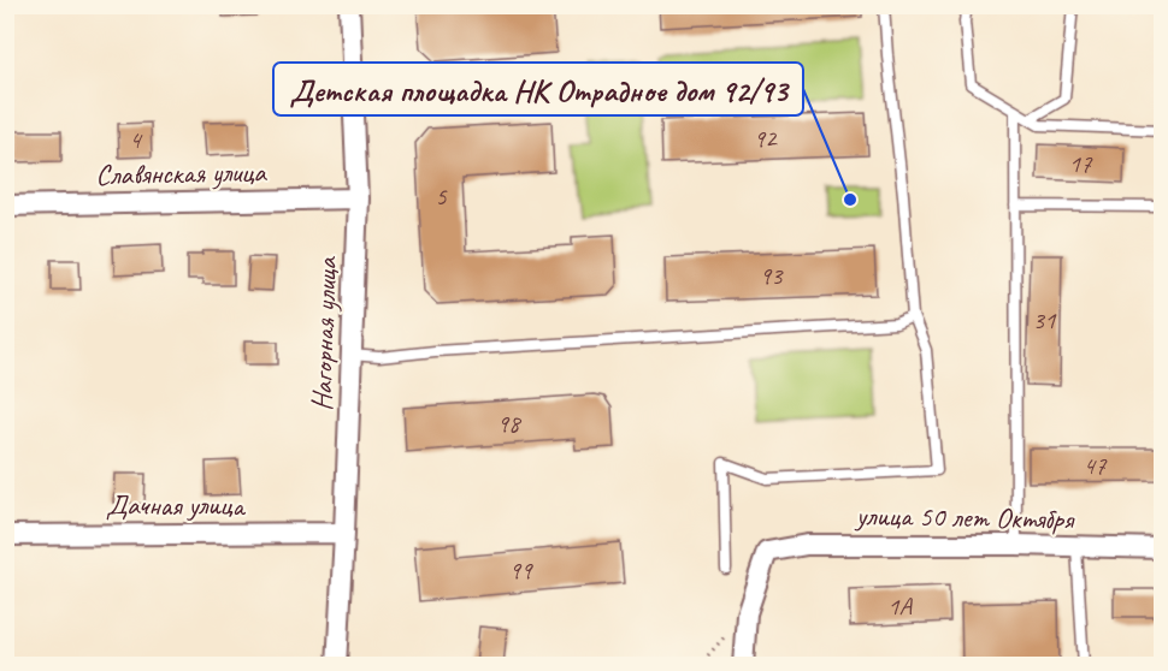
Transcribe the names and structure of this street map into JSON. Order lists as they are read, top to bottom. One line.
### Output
{"streets":{"street":["Славянская улица","Нагорная улица","Дачная улица","улица 50 лет Октября"]},"crossings":[["Славянская улица","Нагорная улица"],["Нагорная улица","Дачная улица"]],"places":["Детская площадка НК Отрадное дом 92/93"],"house_numbers":["92","4","17","5","93","31","98","47","99","1А"]}
